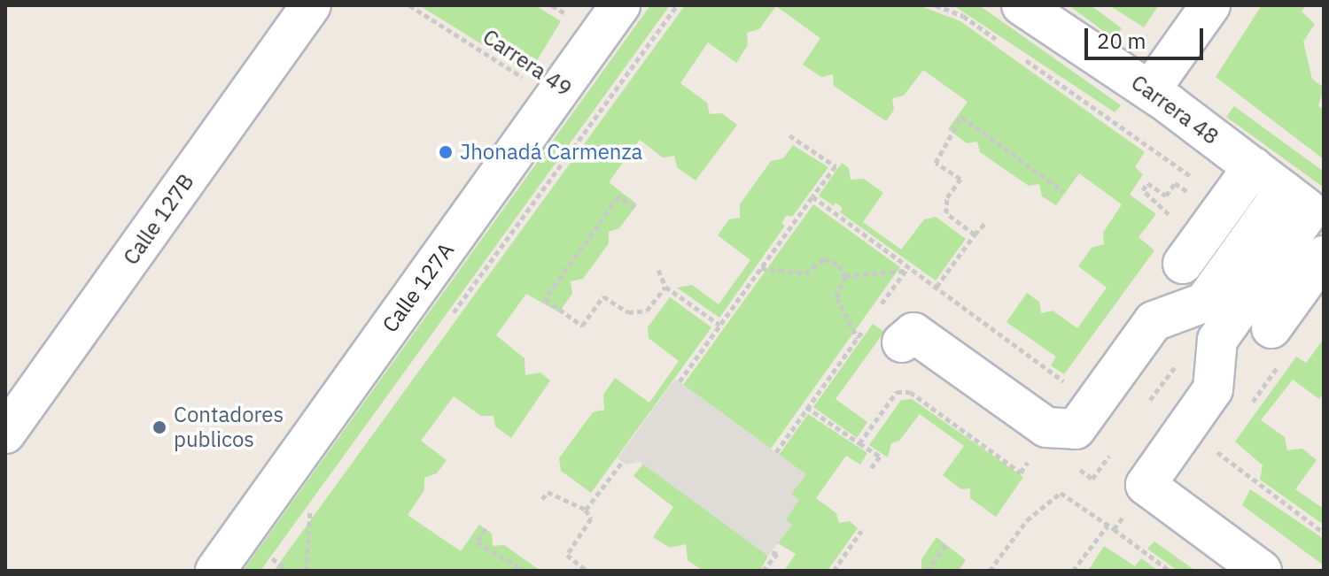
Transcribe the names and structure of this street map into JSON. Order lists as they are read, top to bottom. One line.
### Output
{"streets":{"street":["Carrera 48","Calle 127B","Calle 127A"],"path":["Carrera 49"]},"crossings":[["Carrera 49","Calle 127A"]],"places":["Jhonadá Carmenza","Contadores publicos"],"scale_bar":"20 m"}
